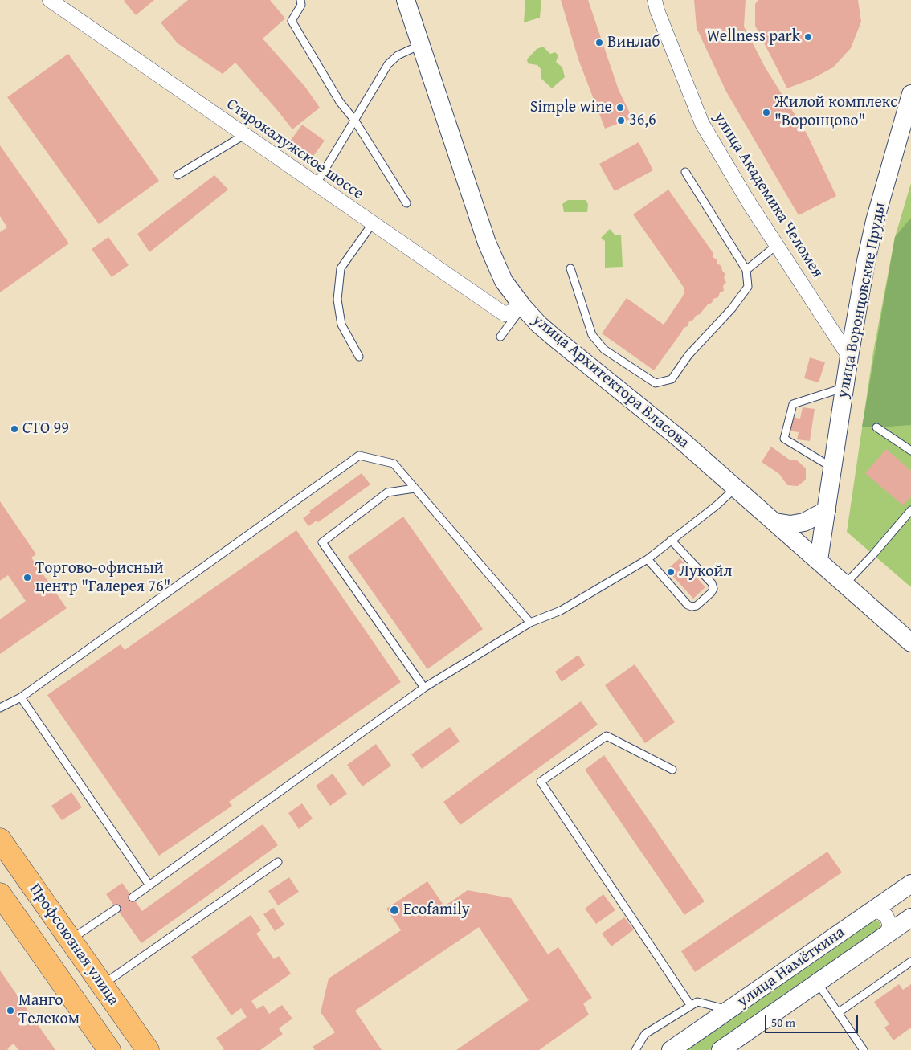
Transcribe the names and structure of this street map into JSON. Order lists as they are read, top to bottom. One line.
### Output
{"streets":{"main road":["Профсоюзная улица"],"street":["Старокалужское шоссе","улица Академика Челомея","улица Воронцовские Пруды","улица Архитектора Власова","улица Намёткина"]},"crossings":[["Старокалужское шоссе","улица Архитектора Власова"],["улица Академика Челомея","улица Воронцовские Пруды"],["улица Воронцовские Пруды","улица Архитектора Власова"]],"places":["Wellness park","Винлаб","Simple wine","Жилой комплекс \"Воронцово\"","36,6","СТО 99","Лукойл","Торгово-офисный центр \"Галерея 76\"","Ecofamily","Манго Телеком"],"scale_bar":"50 m"}
